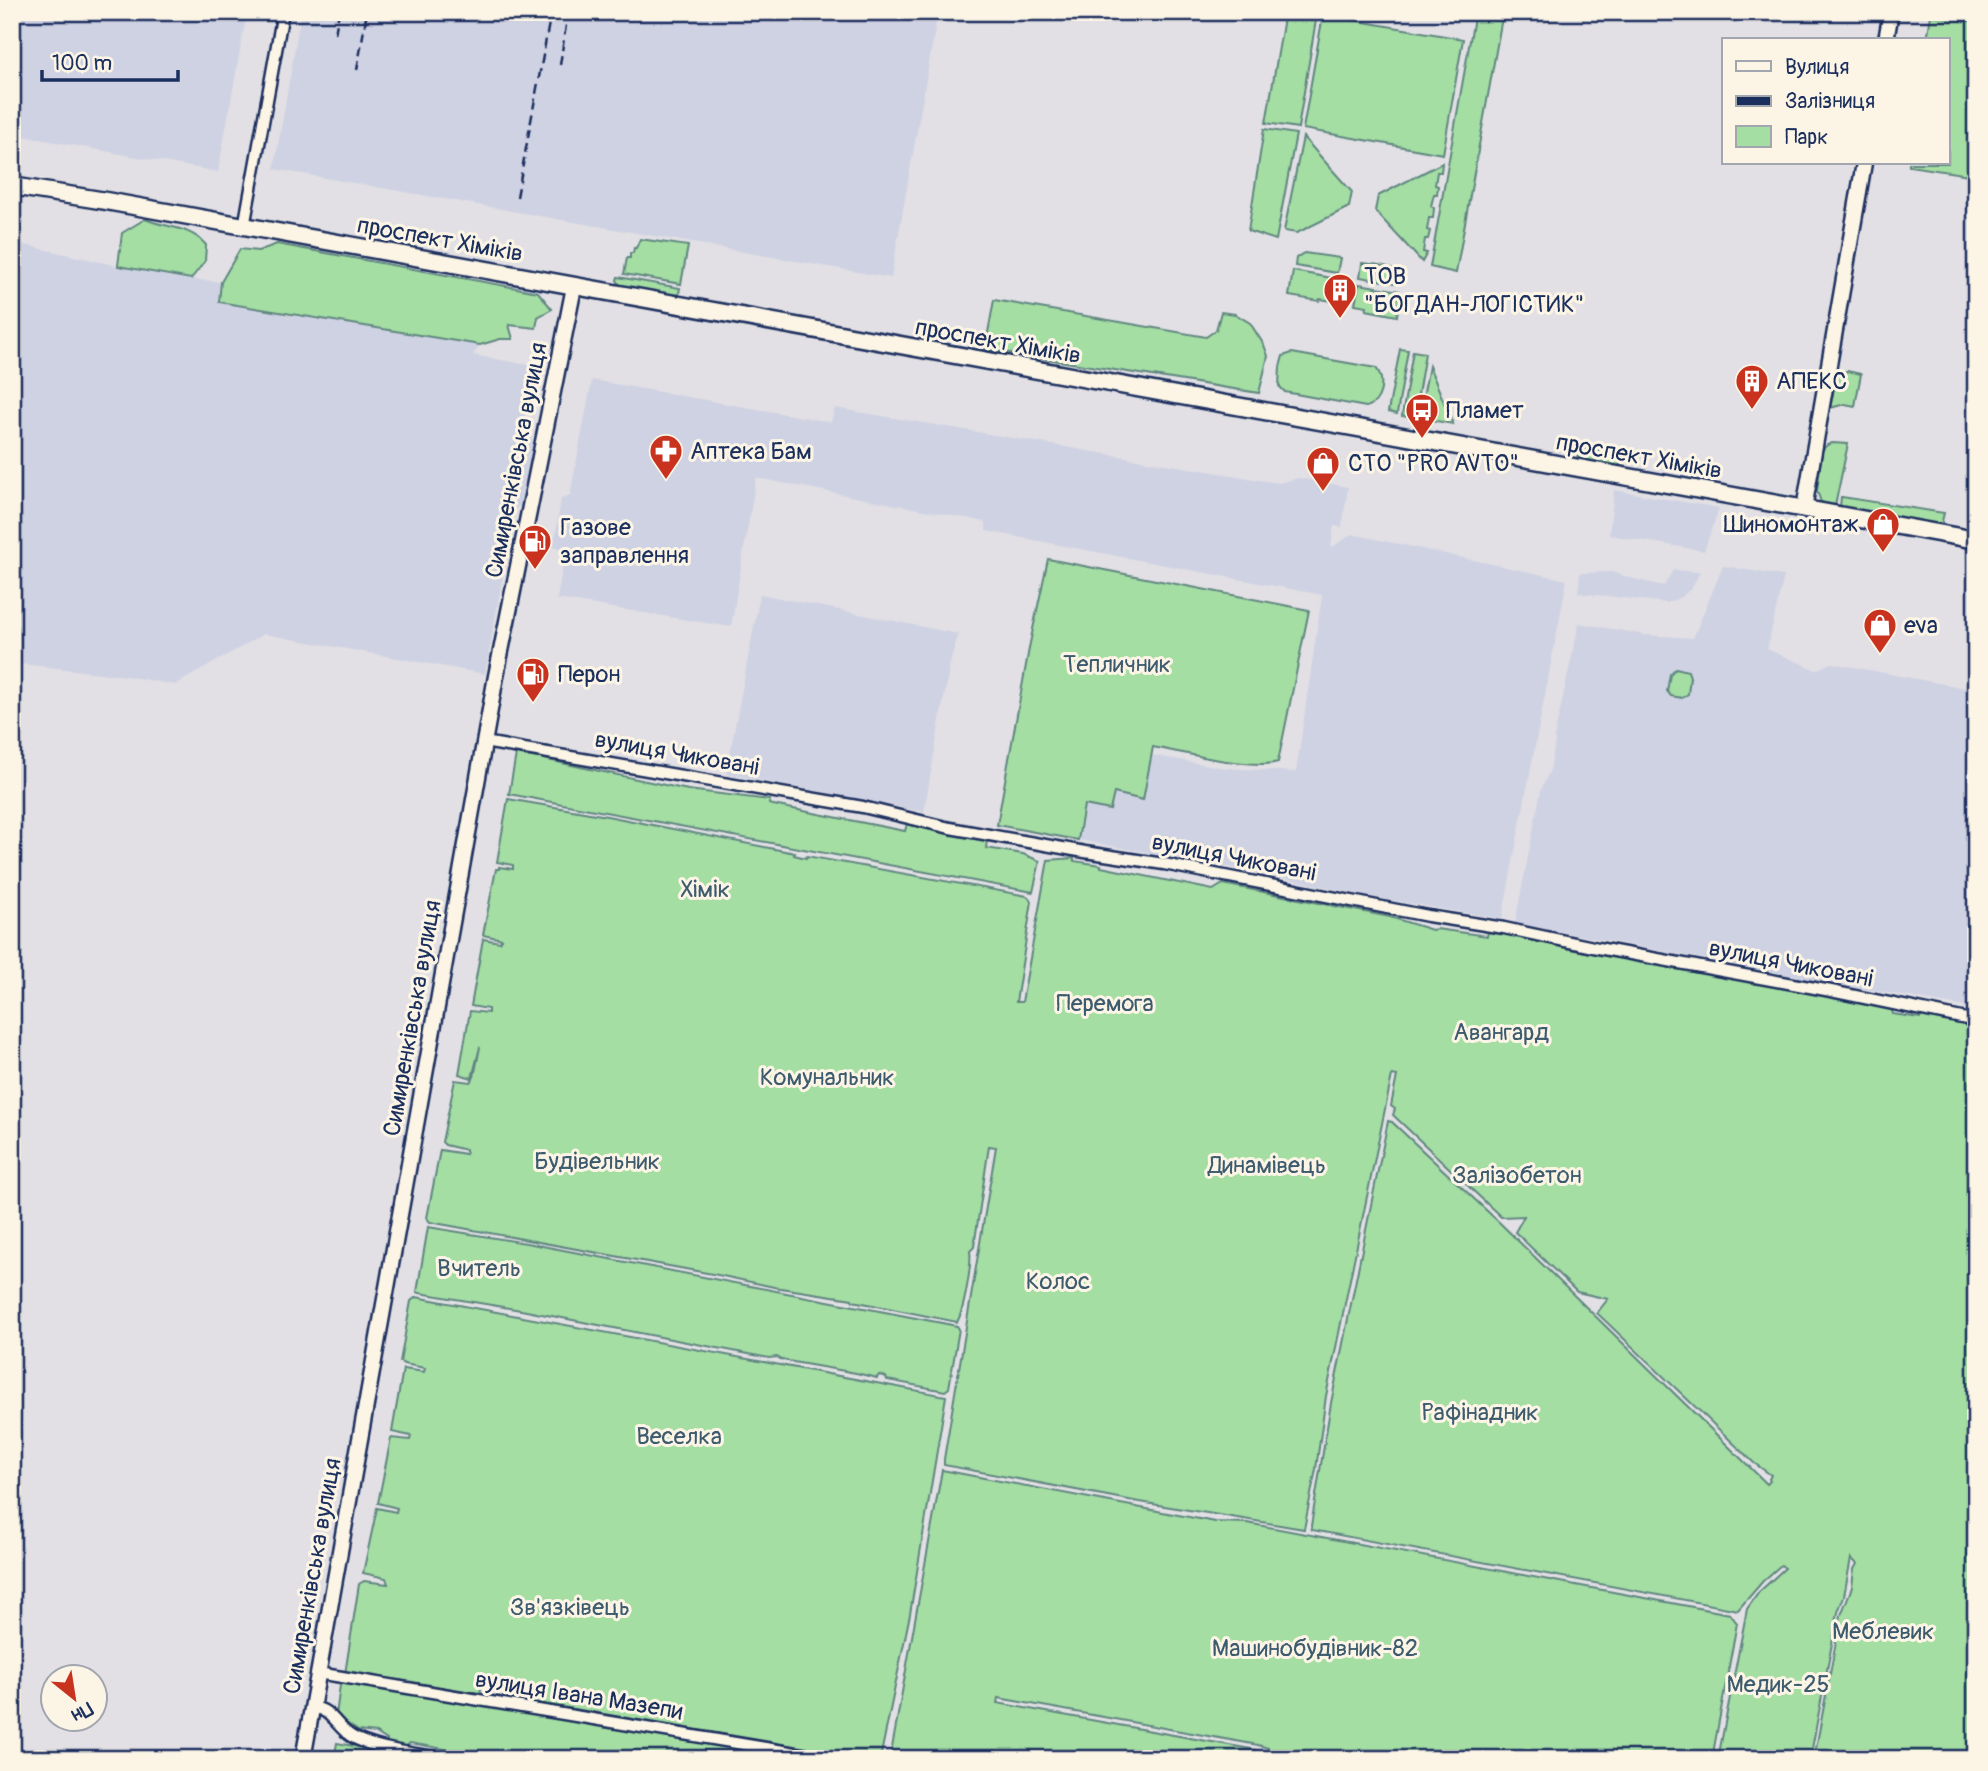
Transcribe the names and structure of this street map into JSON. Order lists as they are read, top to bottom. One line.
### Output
{"streets":{"main road":["проспект Хіміків","Симиренківська вулиця"],"street":["вулиця Чиковані","вулиця Івана Мазепи"]},"crossings":[["проспект Хіміків","Симиренківська вулиця"],["Симиренківська вулиця","вулиця Чиковані"],["Симиренківська вулиця","вулиця Івана Мазепи"]],"parks":["Тепличник","Хімік","Перемога","Авангард","Комунальник","Будівельник","Динамівець","Залізобетон","Вчитель","Колос","Рафінадник","Веселка","Зв'язківець","Меблевик","Машинобудівник-82","Медик-25"],"places":{"building":["ТОВ \"БОГДАН-ЛОГІСТИК\"","АПЕКС"],"bus stop":["Пламет"],"pharmacy":["Аптека Бам"],"shop":["СТО \"PRO AVTO\"","Шиномонтаж","eva"],"fuel station":["Газове заправлення","Перон"]},"legend":["Вулиця","Залізниця","Парк"],"scale_bar":"100 m","north":"bottom right"}
